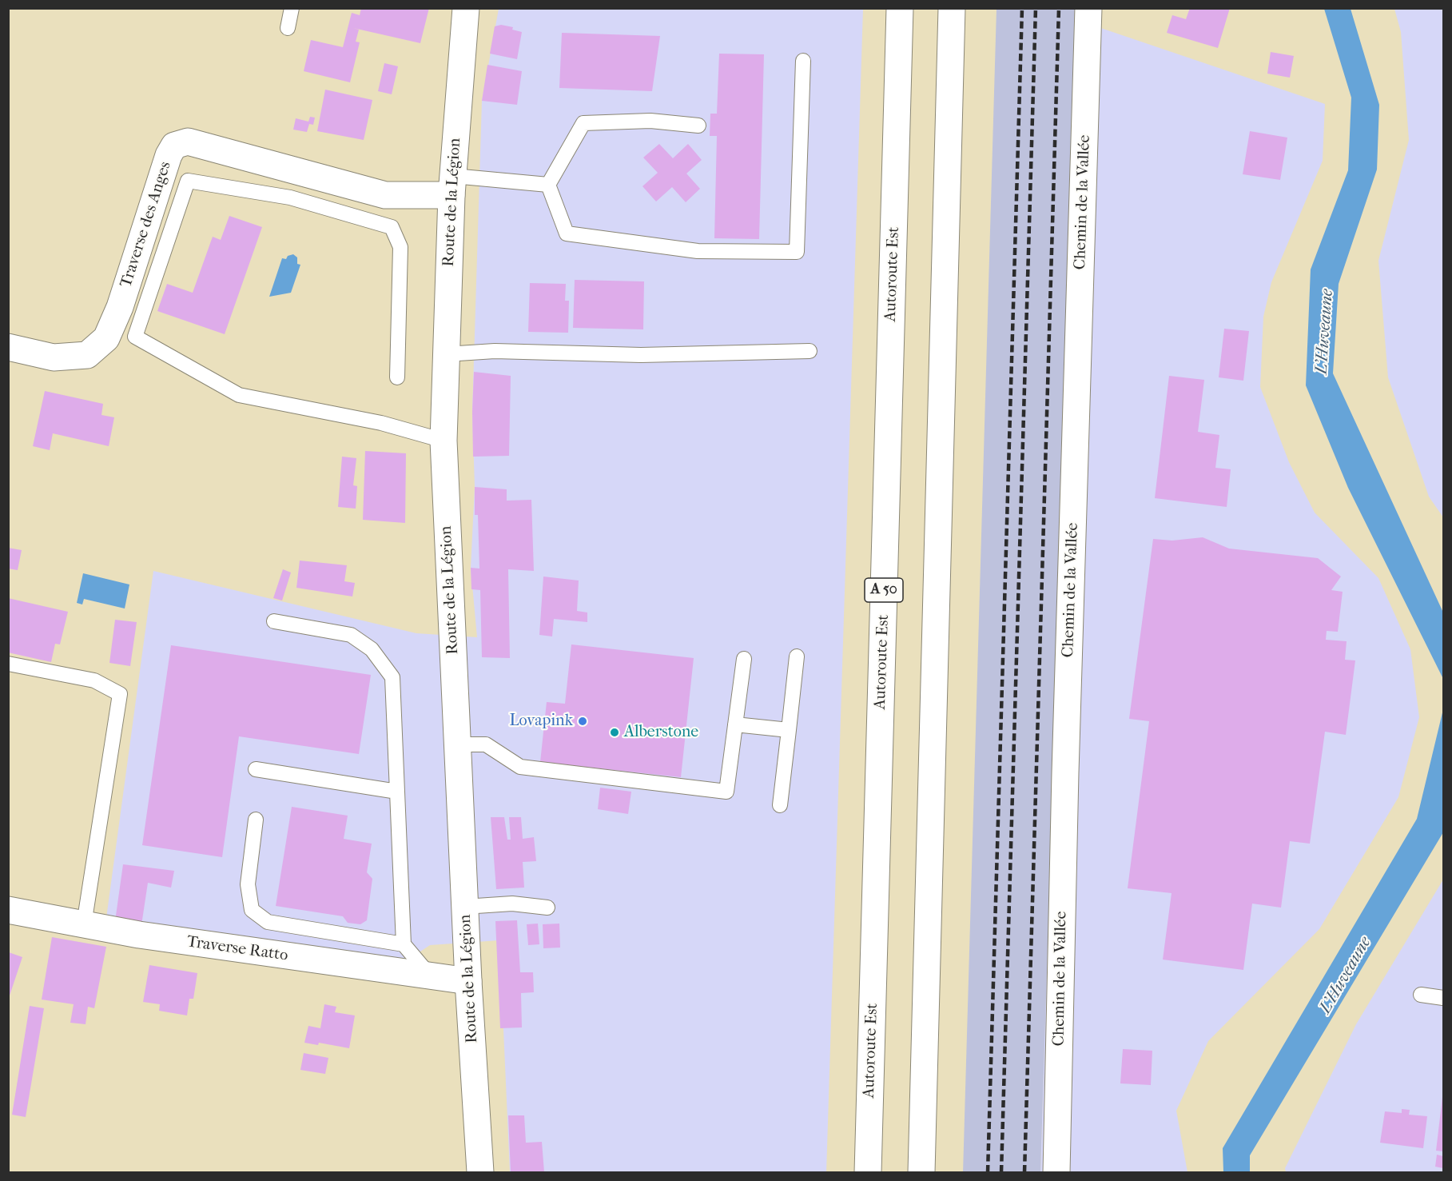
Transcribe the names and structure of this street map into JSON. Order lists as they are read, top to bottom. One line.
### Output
{"streets":{"main road":["Route de la Légion","Chemin de la Vallée","Traverse des Anges","Autoroute Est","A 50","Traverse Ratto"]},"crossings":[["Route de la Légion","Traverse des Anges"],["Route de la Légion","Traverse Ratto"]],"water":["L'Huveaune"],"places":["Lovapink","Alberstone"]}
